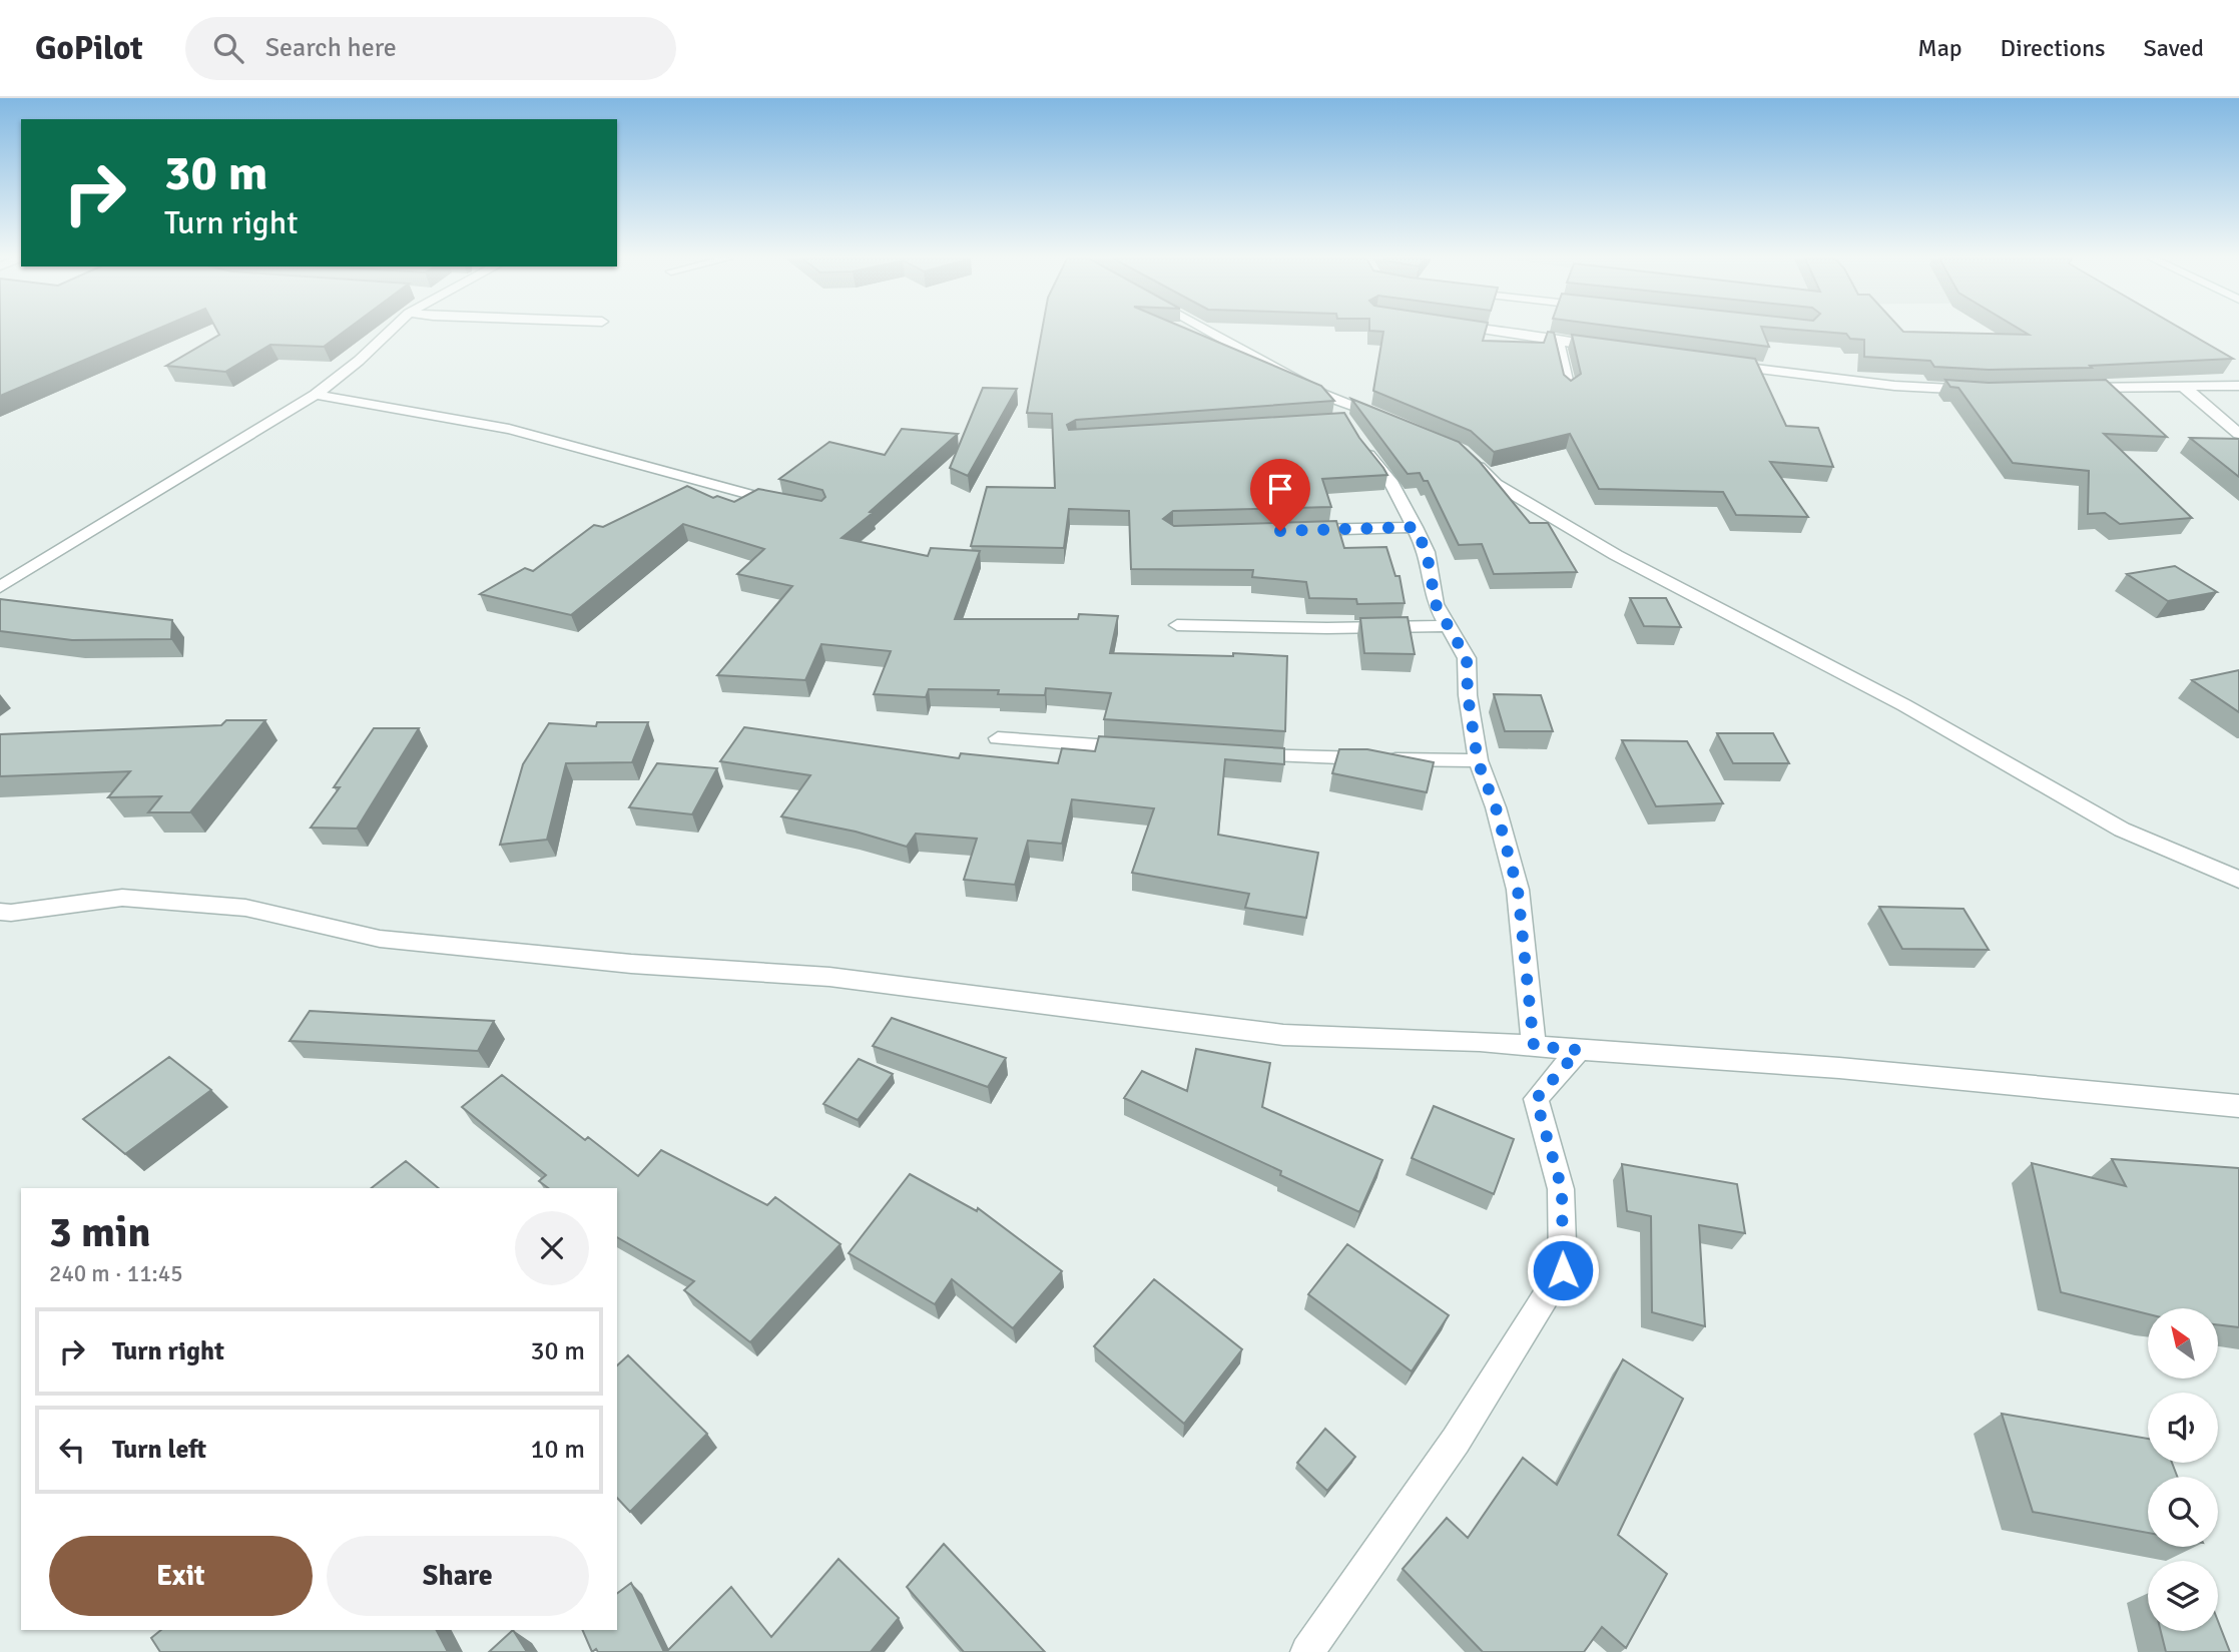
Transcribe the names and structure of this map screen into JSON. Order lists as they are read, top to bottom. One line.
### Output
{"north":"top left","page":{"header":"GoPilot","search":"Search here","nav":["Map","Directions","Saved"],"turn":["30 m","Turn right"],"heading":["3 min","240 m · 11:45"],"list":[{"name":"Turn right","value":"30 m"},{"name":"Turn left","value":"10 m"}],"buttons":["Exit","Share"]}}
